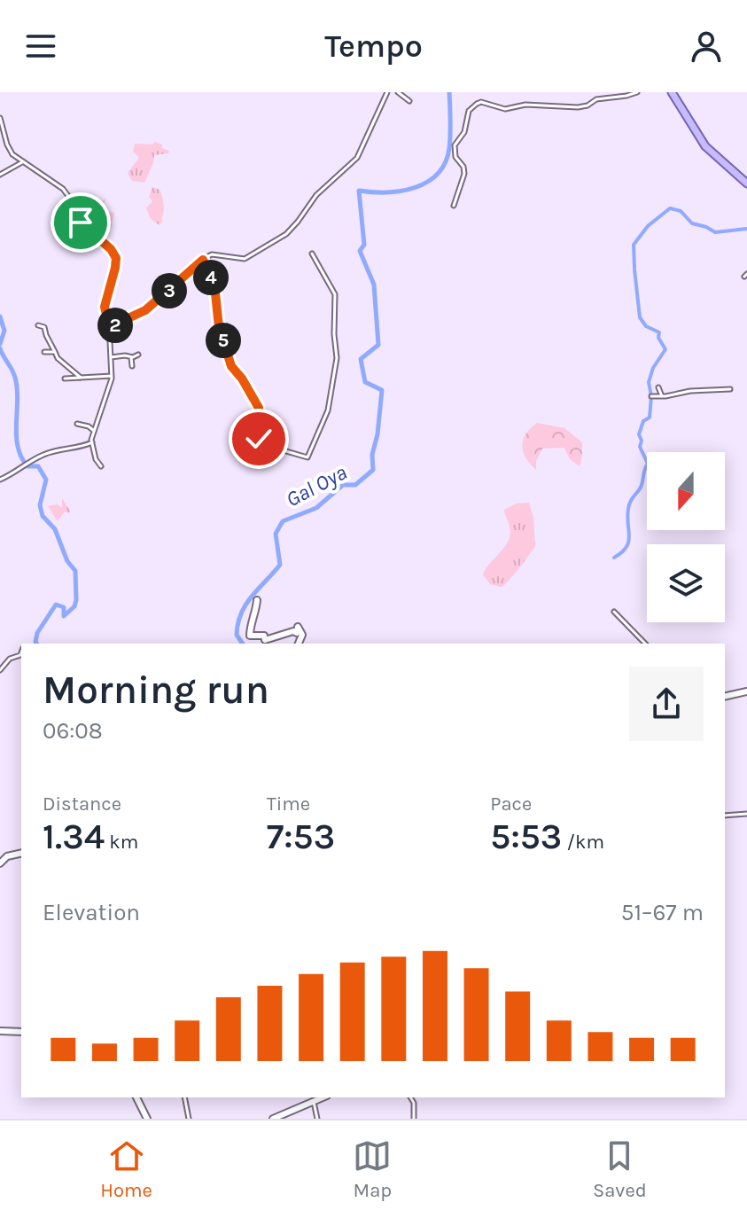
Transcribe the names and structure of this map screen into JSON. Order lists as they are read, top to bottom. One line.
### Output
{"water":["Gal Oya"],"north":"bottom","page":{"header":"Tempo","pins":["4","3","2","5"],"heading":["Morning run","06:08"],"stats":[["Distance","1.34 km"],["Time","7:53"],["Pace","5:53 /km"]],"chart":["Elevation","51–67 m"],"tabs":["Home","Map","Saved"]}}
